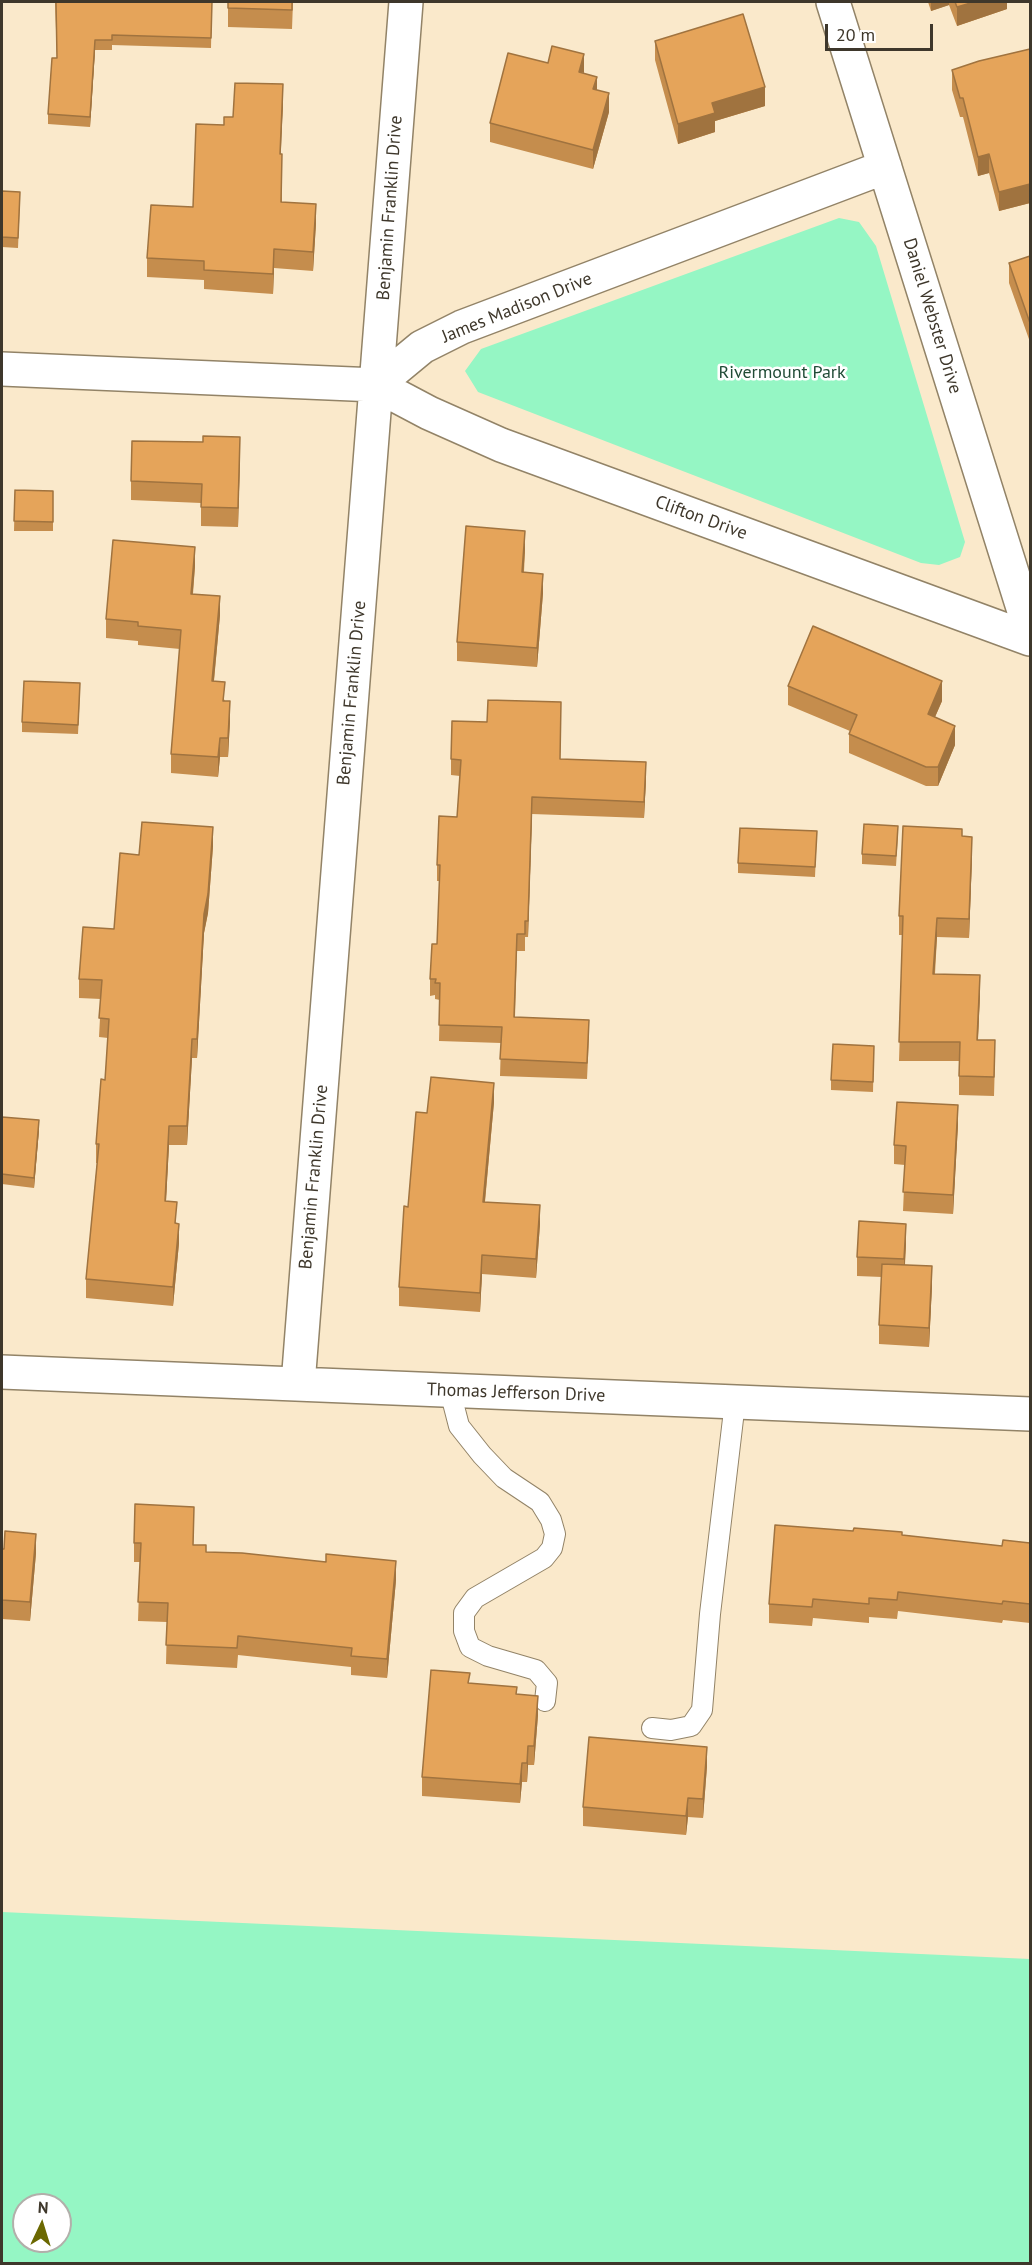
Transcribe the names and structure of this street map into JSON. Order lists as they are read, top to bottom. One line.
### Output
{"streets":{"street":["Benjamin Franklin Drive","James Madison Drive","Daniel Webster Drive","Clifton Drive","Thomas Jefferson Drive"]},"crossings":[["Benjamin Franklin Drive","James Madison Drive"],["Benjamin Franklin Drive","Clifton Drive"],["Benjamin Franklin Drive","Thomas Jefferson Drive"],["James Madison Drive","Daniel Webster Drive"],["James Madison Drive","Clifton Drive"]],"parks":["Rivermount Park"],"scale_bar":"20 m","north":"top"}
